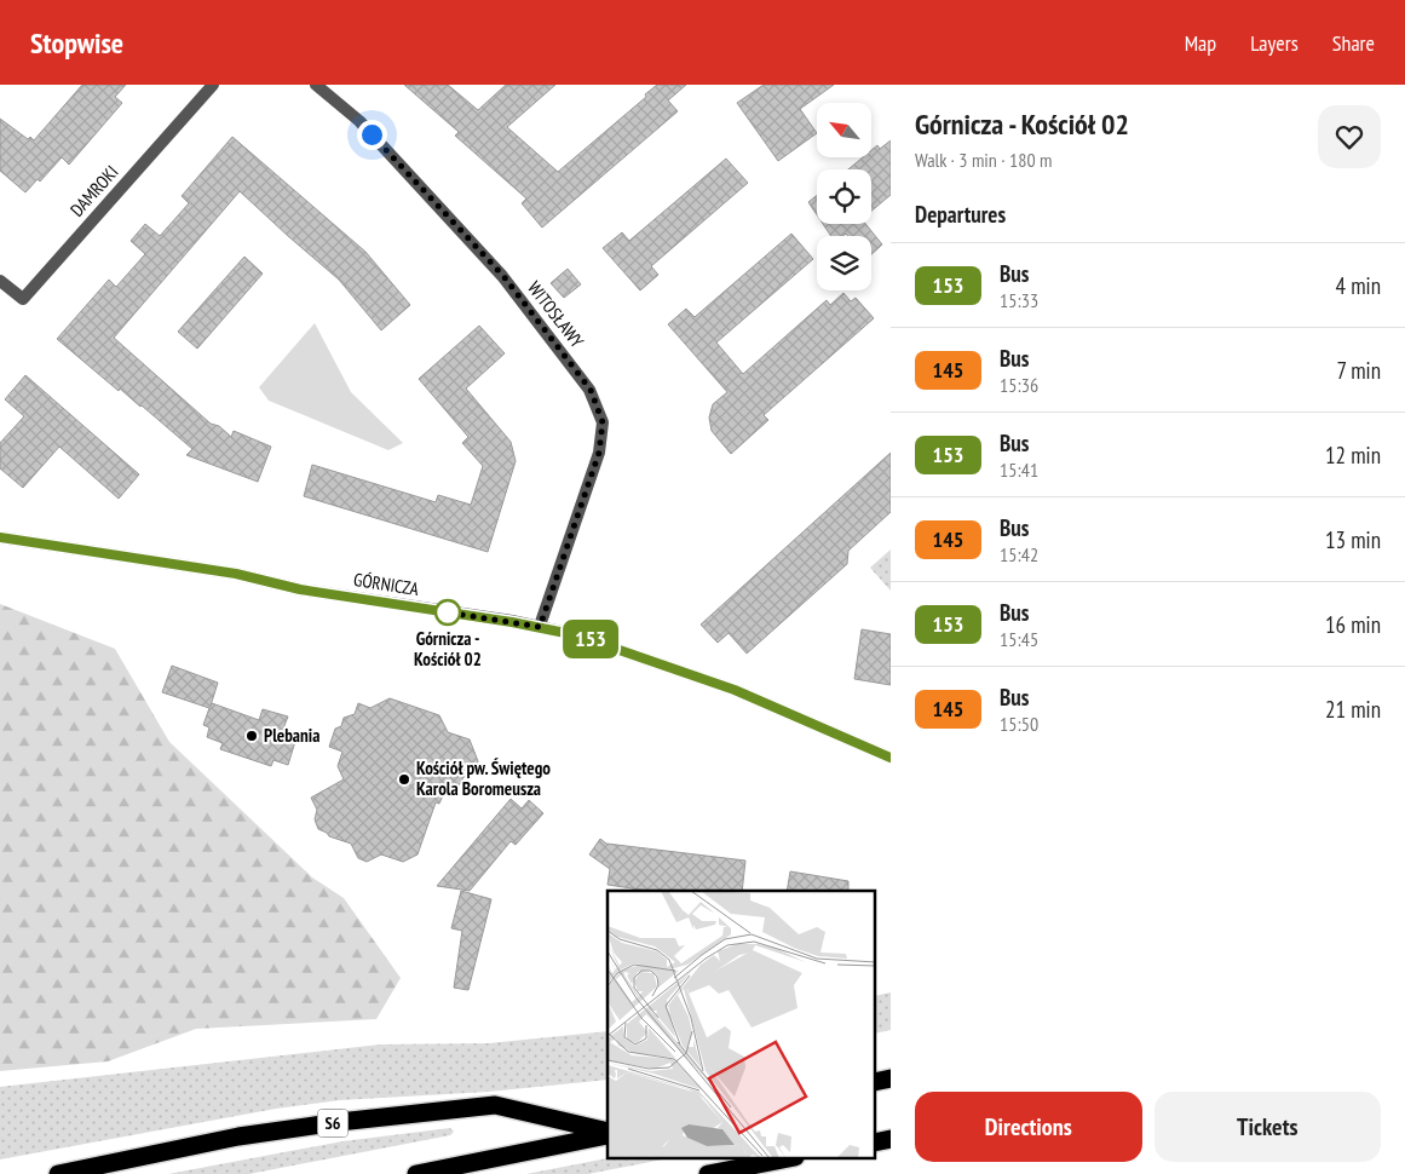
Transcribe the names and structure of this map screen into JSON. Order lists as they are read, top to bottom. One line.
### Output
{"streets":{"highway":["S6"],"street":["DAMROKI","WITOSŁAWY","GÓRNICZA"]},"crossings":[["WITOSŁAWY","GÓRNICZA"]],"places":["Górnicza - Kościół 02","Plebania","Kościół pw. Świętego Karola Boromeusza"],"lines":["bus line 153"],"north":"top left","page":{"header":"Stopwise","nav":["Map","Layers","Share"],"on_map":"153","heading":[["Górnicza - Kościół 02","Walk · 3 min · 180 m"],"Departures"],"list":[{"mark":"153","name":"Bus","note":"15:33","value":"4 min"},{"mark":"145","name":"Bus","note":"15:36","value":"7 min"},{"mark":"153","name":"Bus","note":"15:41","value":"12 min"},{"mark":"145","name":"Bus","note":"15:42","value":"13 min"},{"mark":"153","name":"Bus","note":"15:45","value":"16 min"},{"mark":"145","name":"Bus","note":"15:50","value":"21 min"}],"buttons":["Directions","Tickets"]}}
